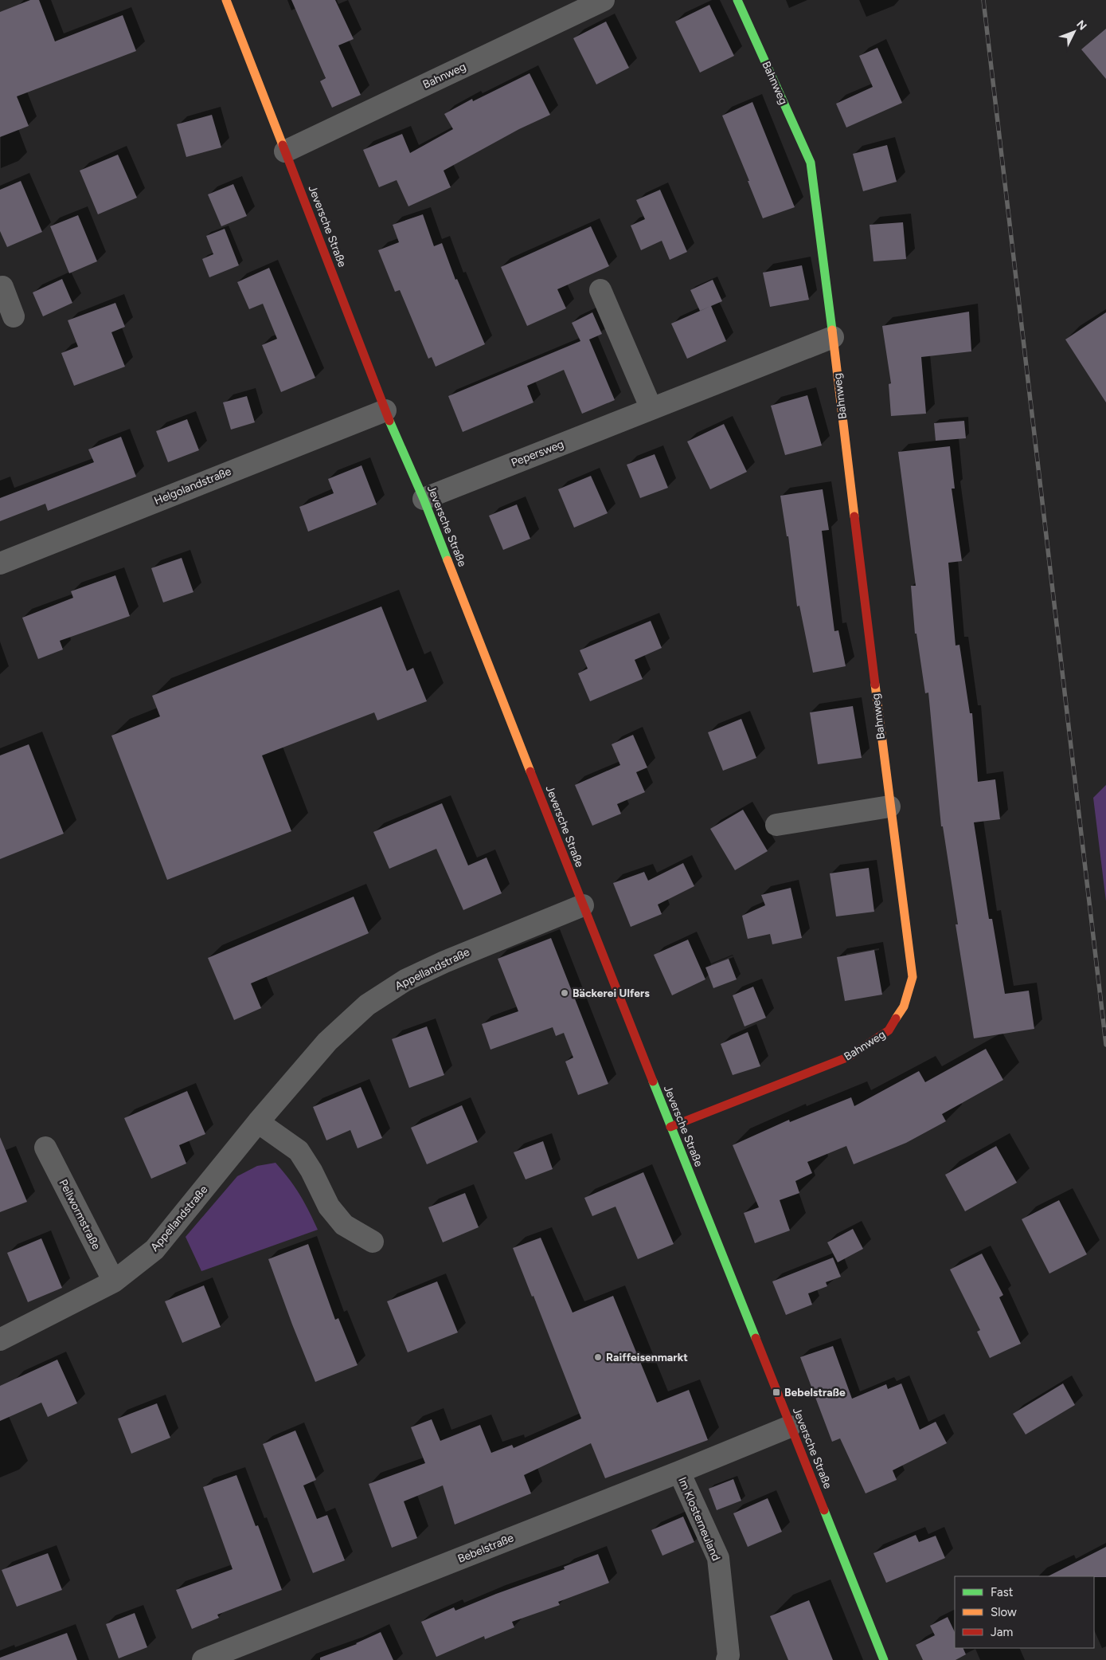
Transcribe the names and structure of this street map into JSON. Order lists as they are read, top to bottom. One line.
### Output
{"streets":{"street":["Bahnweg","Jeversche Straße","Pepersweg","Helgolandstraße","Appellandstraße","Pellwormstraße","Im Klosterneuland","Bebelstraße"]},"crossings":[["Bahnweg","Jeversche Straße"],["Bahnweg","Pepersweg"],["Jeversche Straße","Pepersweg"],["Jeversche Straße","Helgolandstraße"],["Jeversche Straße","Appellandstraße"],["Jeversche Straße","Bebelstraße"],["Appellandstraße","Pellwormstraße"],["Im Klosterneuland","Bebelstraße"]],"places":{"other":["Bäckerei Ulfers","Raiffeisenmarkt"],"transit":["Bebelstraße"]},"legend":["Fast","Slow","Jam"],"north":"top right"}
